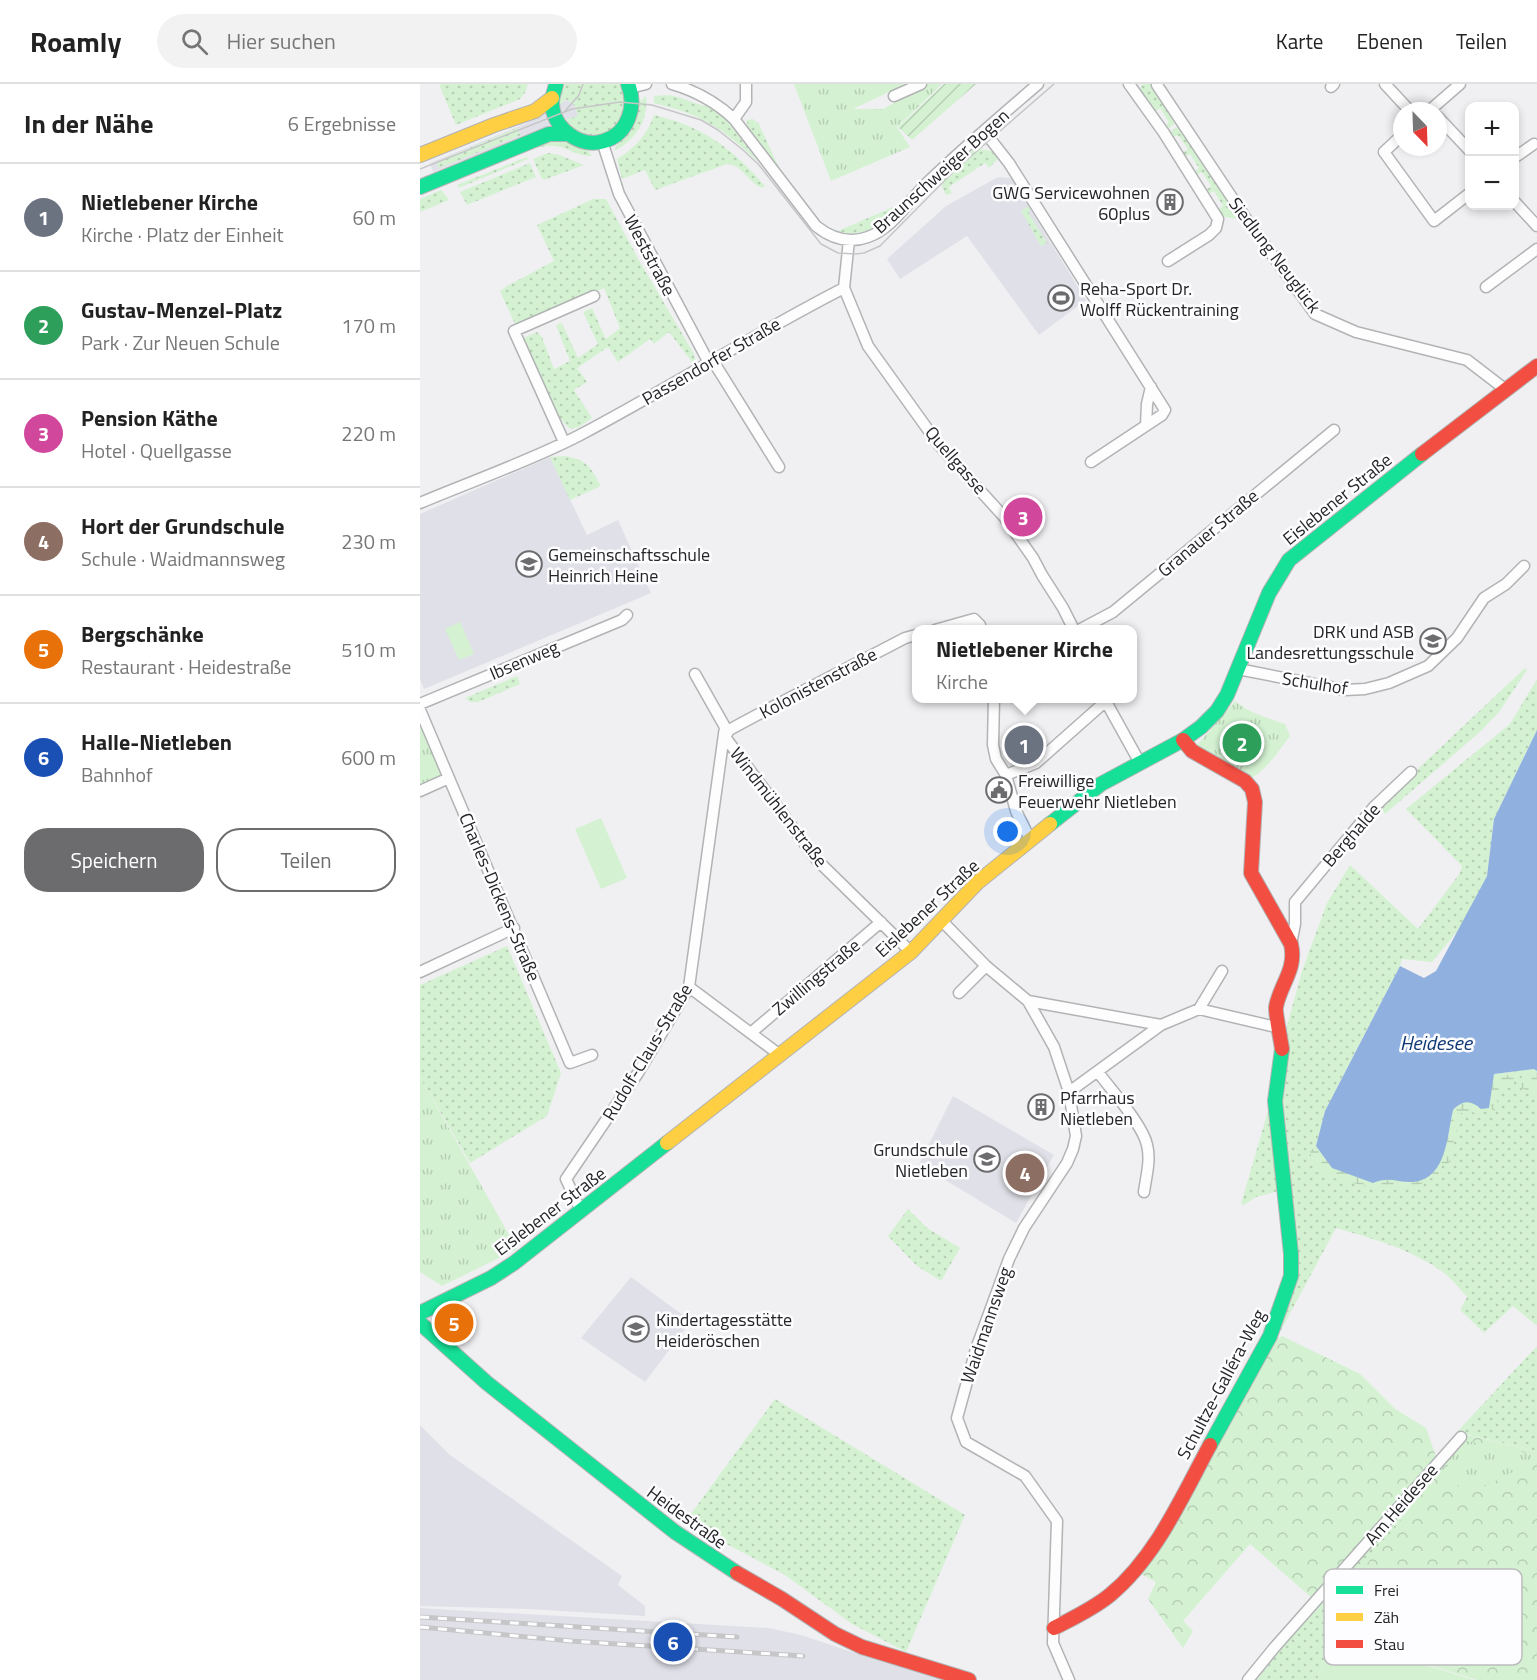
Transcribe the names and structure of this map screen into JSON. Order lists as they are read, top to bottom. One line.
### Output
{"streets":{"street":["Braunschweiger Bogen","Weststraße","Siedlung Neuglück","Passendorfer Straße","Quellgasse","Eislebener Straße","Granauer Straße","Ibsenweg","Kolonistenstraße","Schulhof","Windmühlenstraße","Berghalde","Charles-Dickens-Straße","Zwillingstraße","Rudolf-Claus-Straße","Waidmannsweg","Schultze-Galléra-Weg","Am Heidesee","Heidestraße"]},"crossings":[["Weststraße","Passendorfer Straße"],["Siedlung Neuglück","Eislebener Straße"],["Passendorfer Straße","Quellgasse"],["Eislebener Straße","Schulhof"],["Eislebener Straße","Windmühlenstraße"],["Eislebener Straße","Rudolf-Claus-Straße"],["Eislebener Straße","Waidmannsweg"],["Kolonistenstraße","Windmühlenstraße"],["Kolonistenstraße","Rudolf-Claus-Straße"],["Windmühlenstraße","Zwillingstraße"],["Windmühlenstraße","Rudolf-Claus-Straße"],["Waidmannsweg","Schultze-Galléra-Weg"]],"water":["Heidesee"],"places":{"building":["GWG Servicewohnen 60plus","Pfarrhaus Nietleben"],"sports":["Reha-Sport Dr. Wolff Rückentraining"],"school or university":["Gemeinschaftsschule Heinrich Heine","DRK und ASB Landesrettungsschule","Grundschule Nietleben","Kindertagesstätte Heideröschen"],"public building":["Freiwillige Feuerwehr Nietleben"]},"legend":["Frei","Zäh","Stau"],"north":"bottom right","page":{"header":"Roamly","search":"Hier suchen","nav":["Karte","Ebenen","Teilen"],"heading":["In der Nähe","6 Ergebnisse"],"map_buttons":["+","−"],"list":[{"mark":"1","name":"Nietlebener Kirche","note":"Kirche · Platz der Einheit","value":"60 m"},{"mark":"2","name":"Gustav-Menzel-Platz","note":"Park · Zur Neuen Schule","value":"170 m"},{"mark":"3","name":"Pension Käthe","note":"Hotel · Quellgasse","value":"220 m"},{"mark":"4","name":"Hort der Grundschule","note":"Schule · Waidmannsweg","value":"230 m"},{"mark":"5","name":"Bergschänke","note":"Restaurant · Heidestraße","value":"510 m"},{"mark":"6","name":"Halle-Nietleben","note":"Bahnhof","value":"600 m"}],"pins":["3","2","1","4","5","6"],"popup":["Nietlebener Kirche","Kirche"],"buttons":["Speichern","Teilen"]}}
